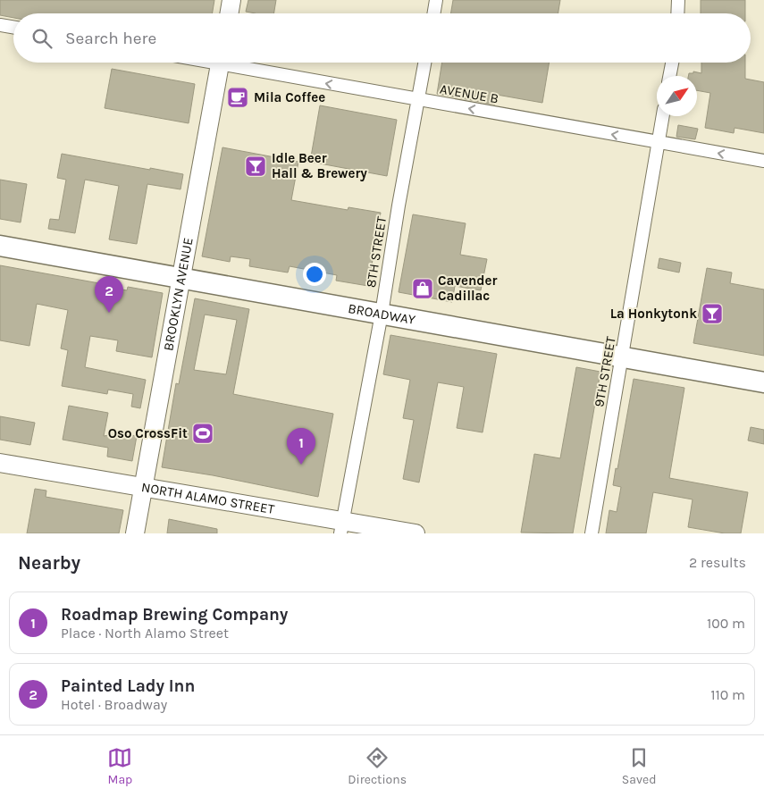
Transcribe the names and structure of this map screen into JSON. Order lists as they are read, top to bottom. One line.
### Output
{"streets":{"main road":["BROADWAY"],"street":["AVENUE B","8TH STREET","BROOKLYN AVENUE","9TH STREET","NORTH ALAMO STREET"]},"crossings":[["AVENUE B","8TH STREET"],["AVENUE B","9TH STREET"],["8TH STREET","BROADWAY"],["8TH STREET","NORTH ALAMO STREET"],["BROOKLYN AVENUE","BROADWAY"],["BROOKLYN AVENUE","NORTH ALAMO STREET"],["BROADWAY","9TH STREET"]],"one_way":["AVENUE B"],"places":{"cafe":["Mila Coffee"],"bar":["Idle Beer Hall & Brewery","La Honkytonk"],"shop":["Cavender Cadillac"],"sports":["Oso CrossFit"]},"north":"top right","page":{"search":"Search here","pins":["2","1"],"heading":["Nearby","2 results"],"list":[{"mark":"1","name":"Roadmap Brewing Company","note":"Place · North Alamo Street","value":"100 m"},{"mark":"2","name":"Painted Lady Inn","note":"Hotel · Broadway","value":"110 m"}],"nav":["Map","Directions","Saved"]}}
